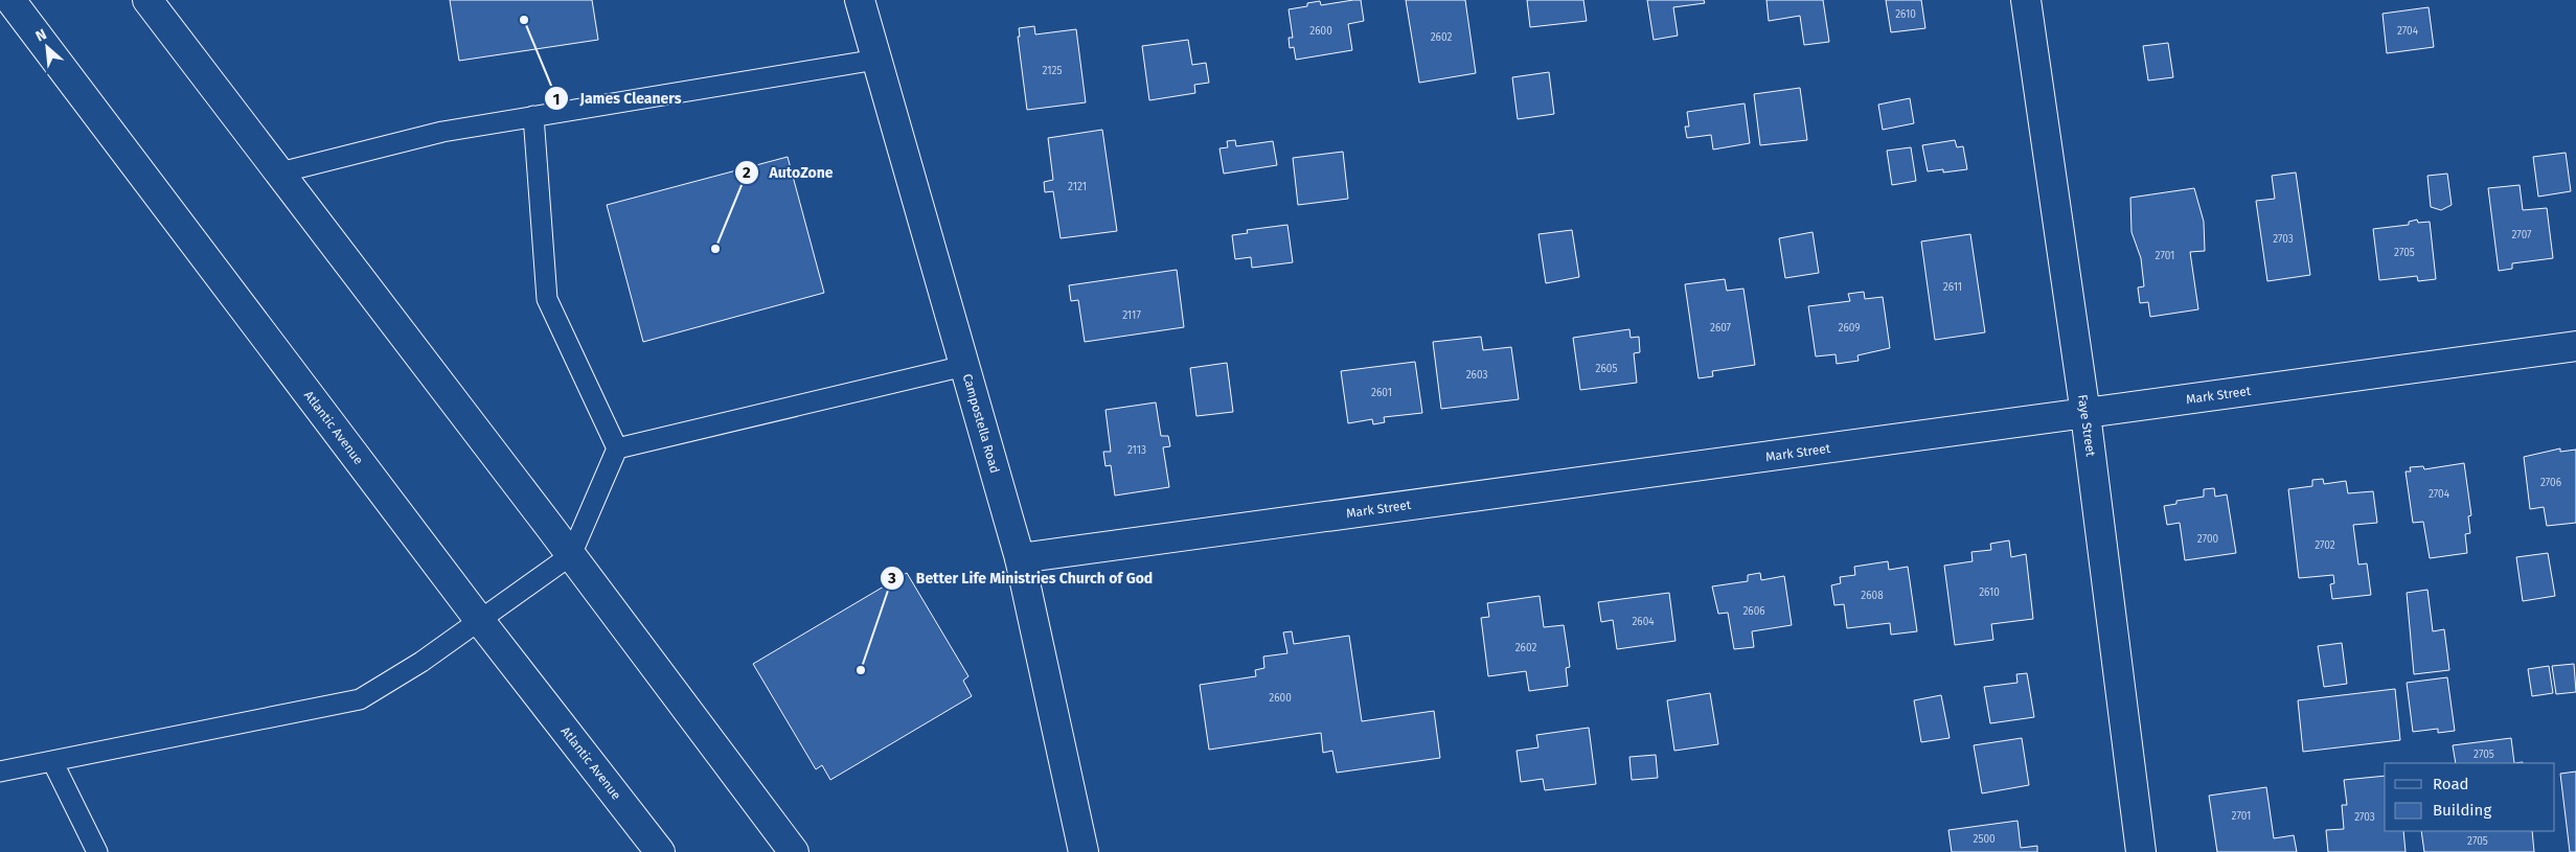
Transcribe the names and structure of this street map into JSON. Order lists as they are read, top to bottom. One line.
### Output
{"streets":{"main road":["Mark Street","Campostella Road","Faye Street","Atlantic Avenue"]},"crossings":[["Mark Street","Campostella Road"],["Mark Street","Faye Street"]],"places":["James Cleaners","AutoZone","Better Life Ministries Church of God"],"house_numbers":["2610","2600","2704","2602","2125","2121","2707","2703","2705","2701","2611","2117","2607","2609","2605","2603","2601","2113","2706","2704","2700","2702","2610","2608","2606","2604","2602","2600","2705","2701","2703","2500","2705"],"legend":["Road","Building"],"north":"top left"}
